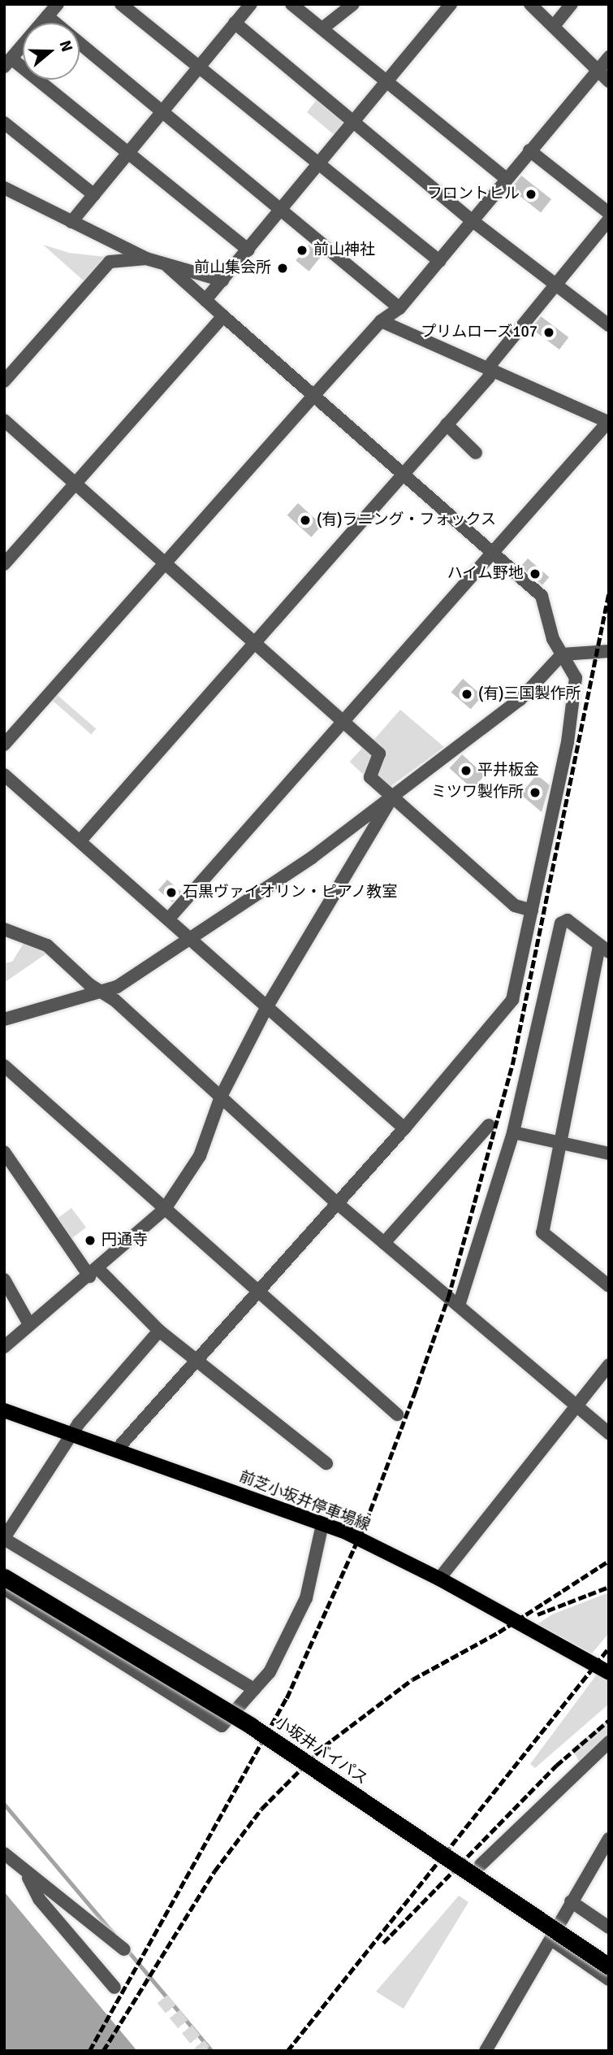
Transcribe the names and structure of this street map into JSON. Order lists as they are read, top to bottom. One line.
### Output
{"streets":{"highway":["小坂井バイパス"],"main road":["前芝小坂井停車場線"]},"places":["フロントヒル","前山神社","前山集会所","プリムローズ107","(有)ラニング・フォックス","ハイム野地","(有)三国製作所","平井板金","ミツワ製作所","石黒ヴァイオリン・ピアノ教室","円通寺"],"north":"right"}
